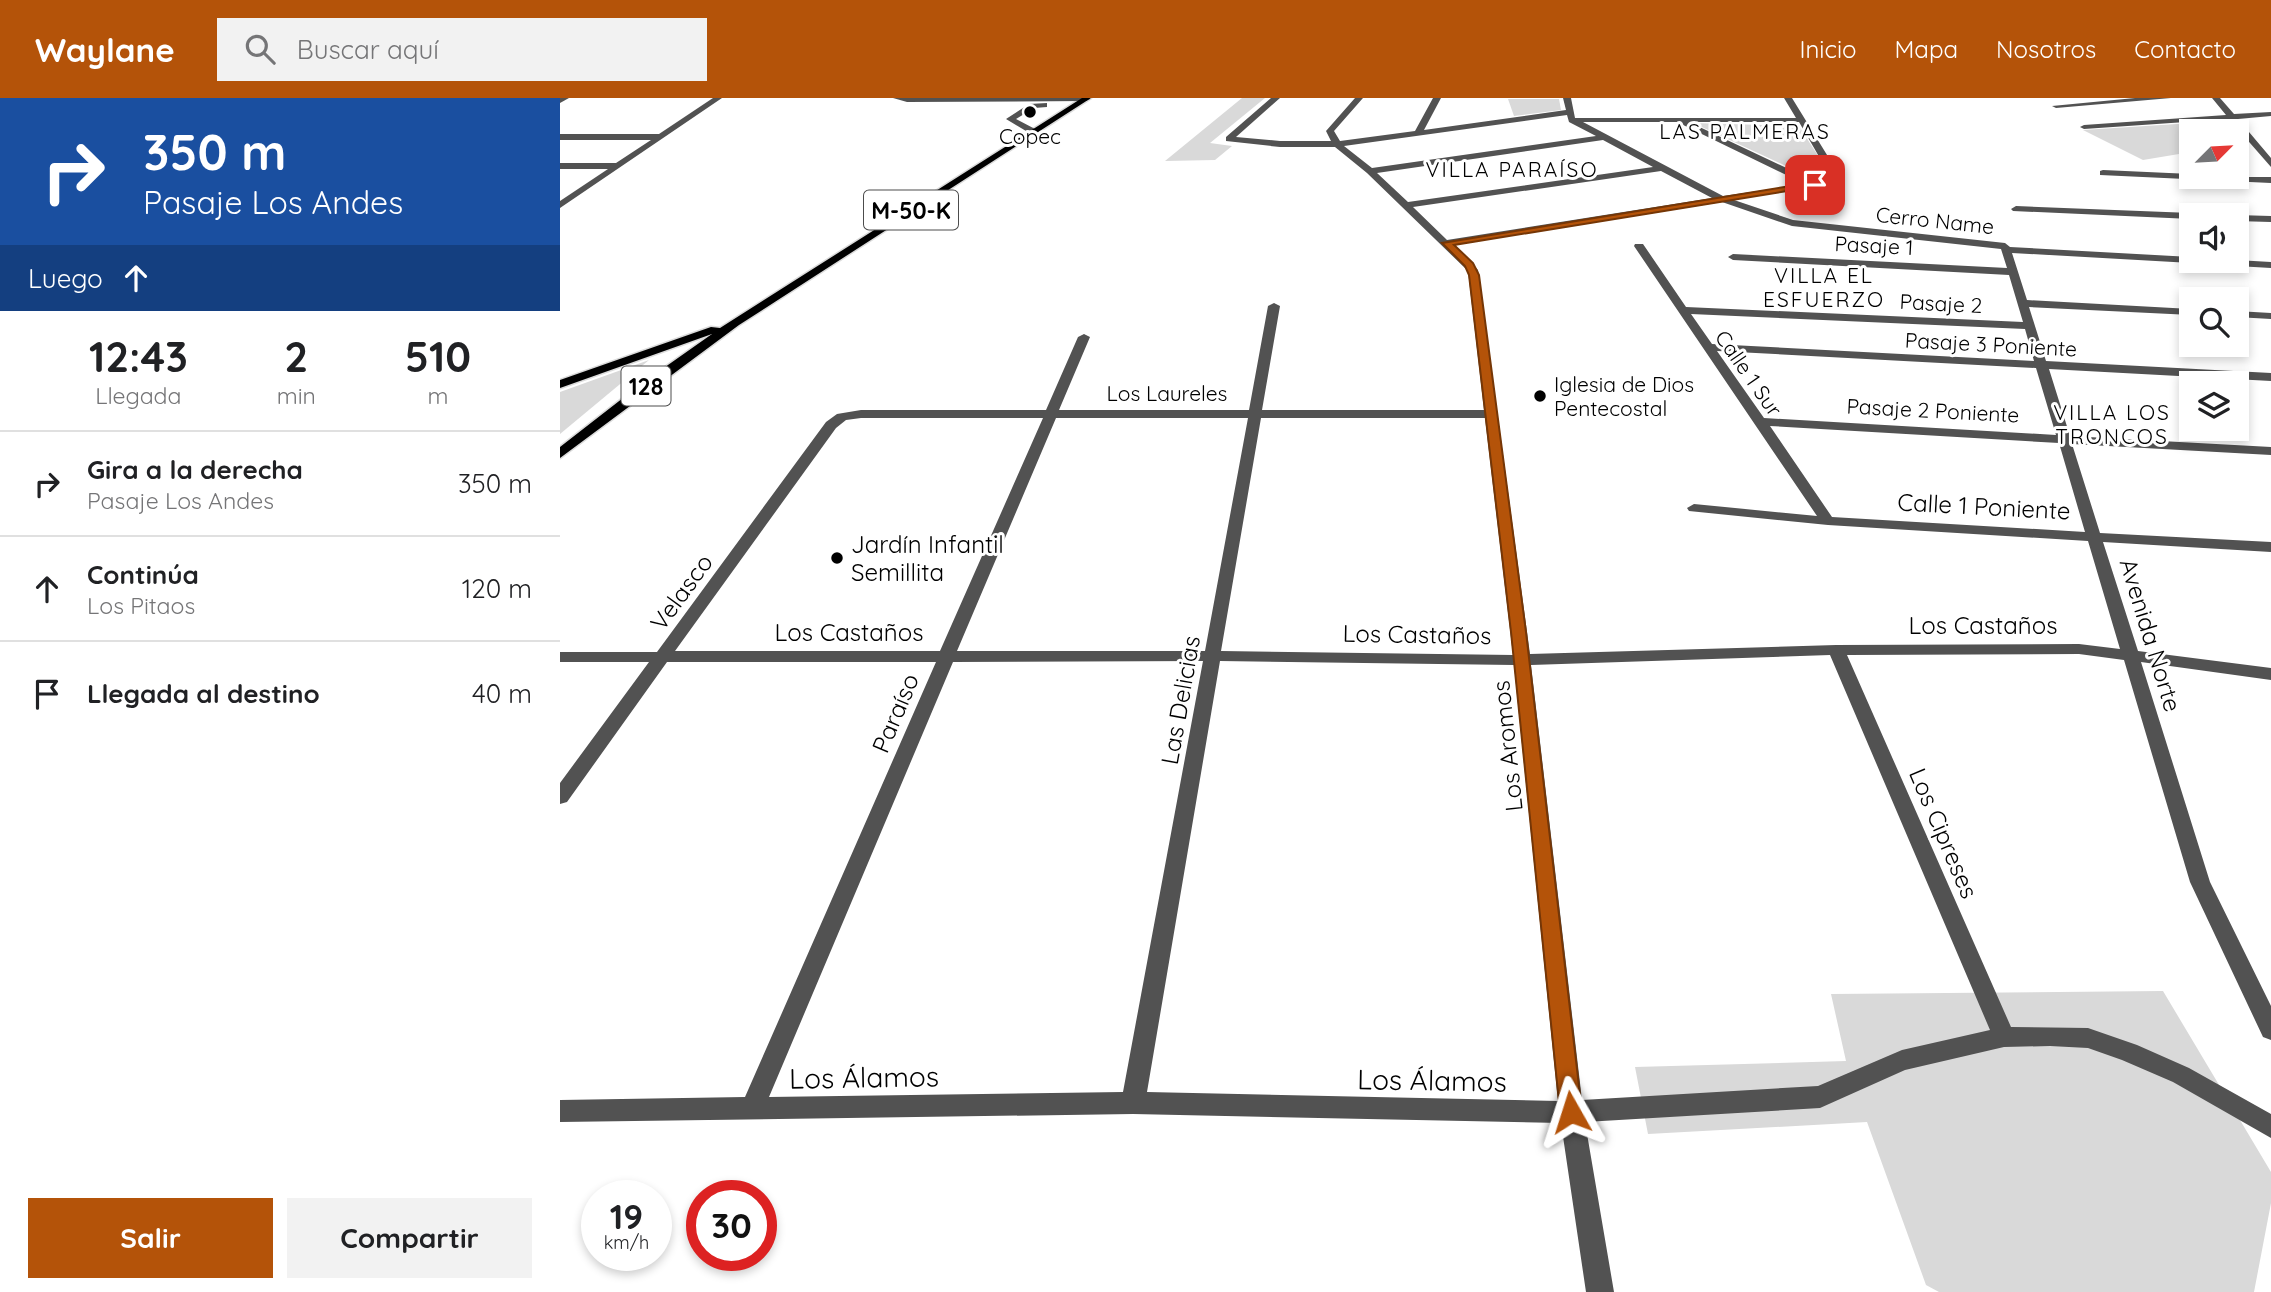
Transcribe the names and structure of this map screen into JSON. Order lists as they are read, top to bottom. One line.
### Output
{"streets":{"main road":["M-50-K","128"],"street":["Cerro Name","Pasaje 1","Pasaje 2","Pasaje 3 Poniente","Calle 1 Sur","Los Laureles","Pasaje 2 Poniente","Calle 1 Poniente","Velasco","Los Castaños","Avenida Norte","Las Delicias","Paraíso","Los Aromos","Los Cipreses","Los Álamos"]},"crossings":[["M-50-K","128"],["Cerro Name","Avenida Norte"],["Pasaje 1","Avenida Norte"],["Pasaje 2","Calle 1 Sur"],["Pasaje 2","Avenida Norte"],["Pasaje 3 Poniente","Calle 1 Sur"],["Pasaje 3 Poniente","Avenida Norte"],["Calle 1 Sur","Pasaje 2 Poniente"],["Calle 1 Sur","Calle 1 Poniente"],["Los Laureles","Velasco"],["Los Laureles","Las Delicias"],["Los Laureles","Paraíso"],["Los Laureles","Los Aromos"],["Pasaje 2 Poniente","Avenida Norte"],["Calle 1 Poniente","Avenida Norte"],["Velasco","Los Castaños"],["Los Castaños","Avenida Norte"],["Los Castaños","Las Delicias"],["Los Castaños","Paraíso"],["Los Castaños","Los Aromos"],["Los Castaños","Los Cipreses"],["Las Delicias","Los Álamos"],["Paraíso","Los Álamos"],["Los Aromos","Los Álamos"],["Los Cipreses","Los Álamos"]],"districts":["LAS PALMERAS","VILLA PARAÍSO","VILLA EL ESFUERZO","VILLA LOS TRONCOS"],"places":["Copec","Iglesia de Dios Pentecostal","Jardín Infantil Semillita"],"north":"top right","page":{"header":"Waylane","search":"Buscar aquí","nav":["Inicio","Mapa","Nosotros","Contacto"],"turn":["350 m","Pasaje Los Andes"],"then":"Luego","eta":["12:43","Llegada","2","min","510","m"],"list":[{"name":"Gira a la derecha","note":"Pasaje Los Andes","value":"350 m"},{"name":"Continúa","note":"Los Pitaos","value":"120 m"},{"name":"Llegada al destino","value":"40 m"}],"speed":"19 km/h","limit":"30","buttons":["Salir","Compartir"]}}
